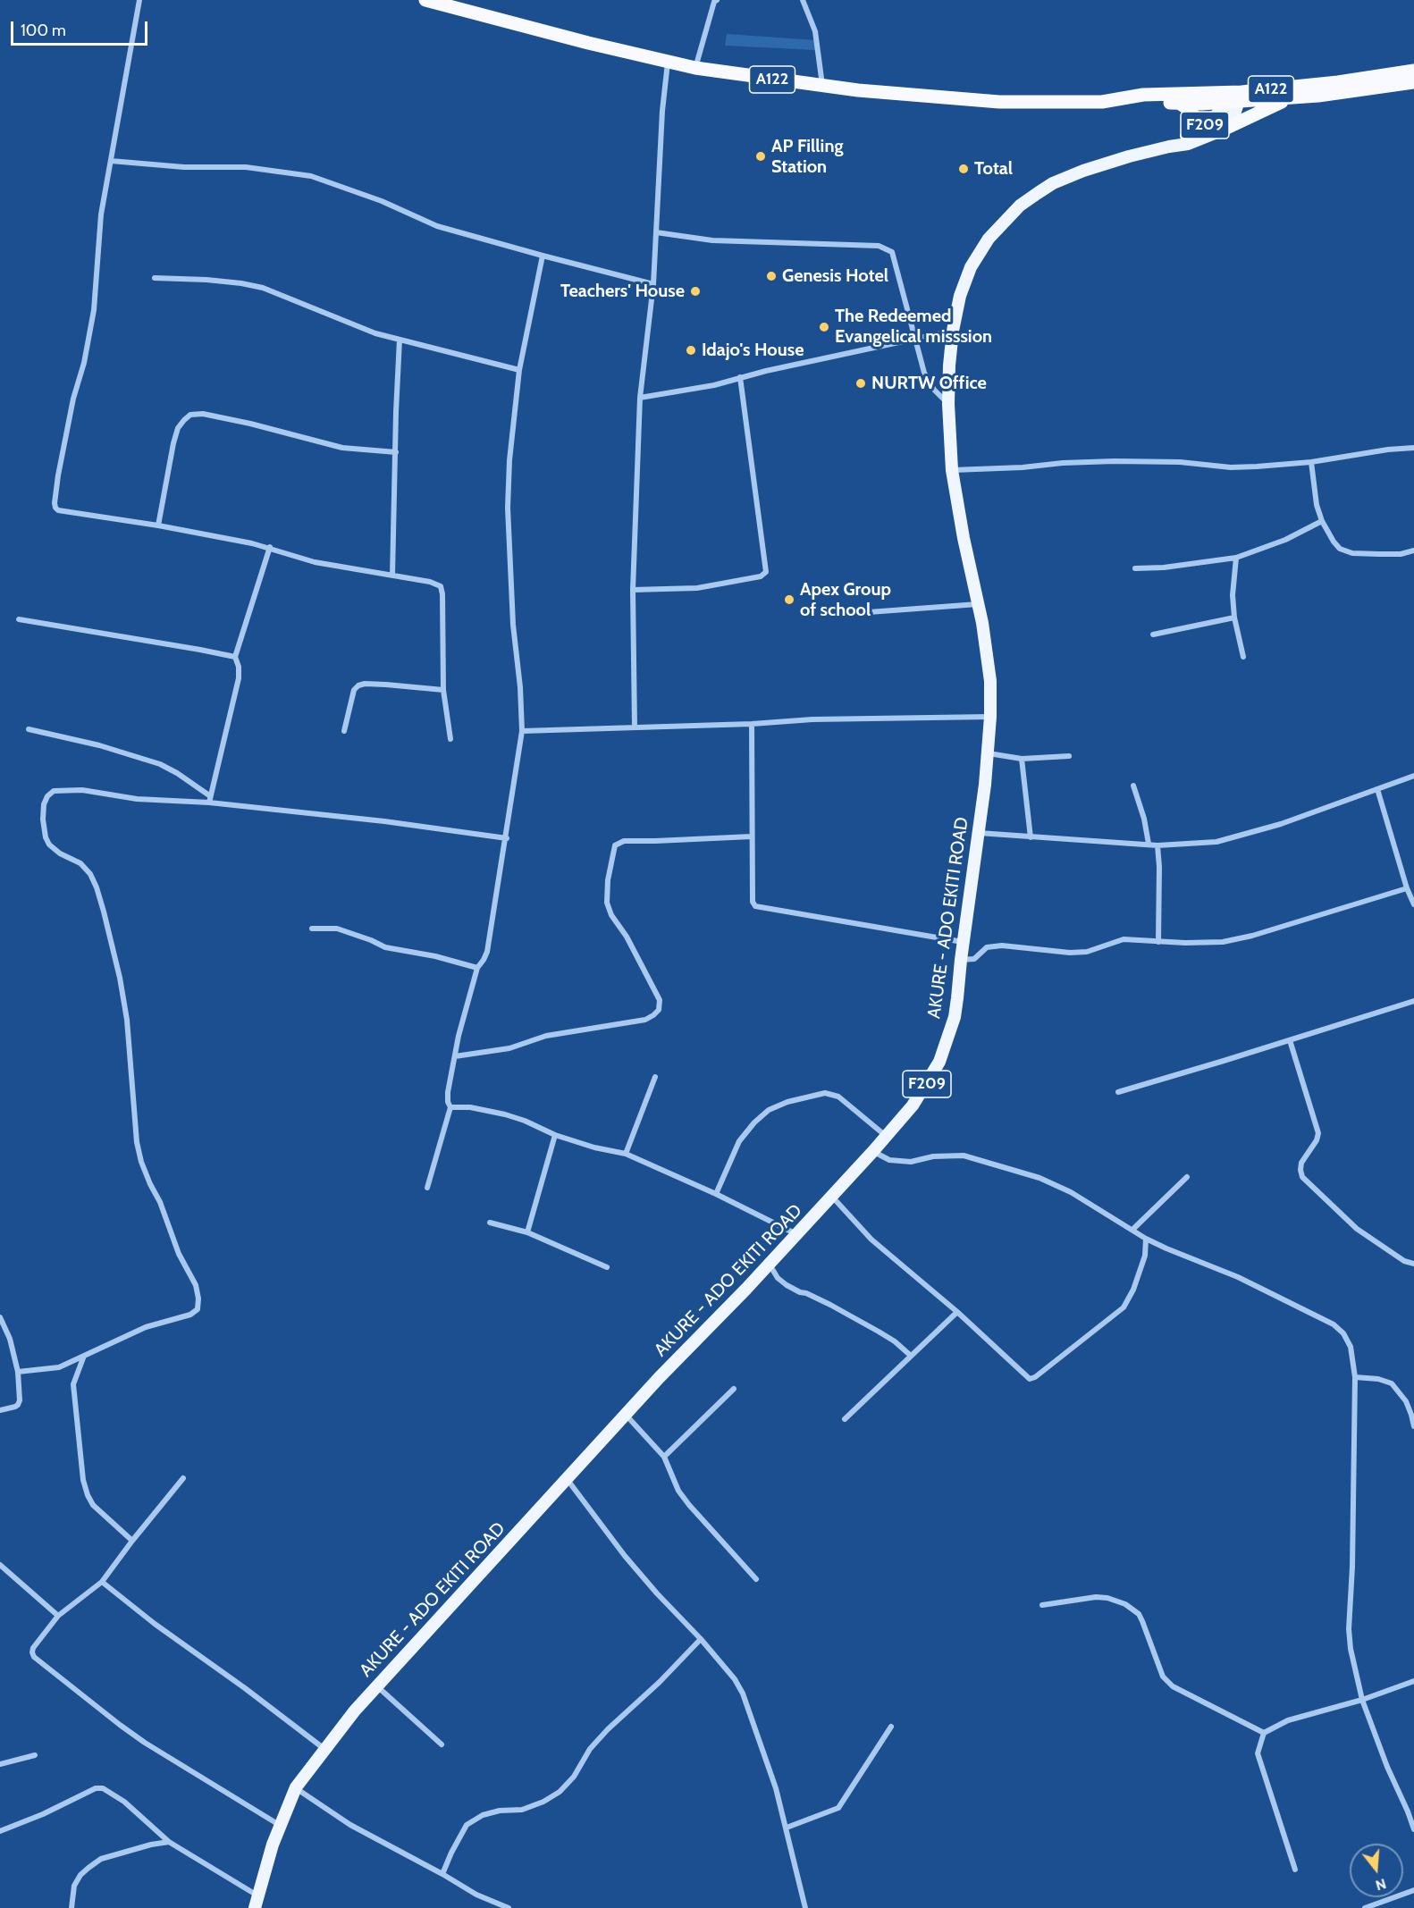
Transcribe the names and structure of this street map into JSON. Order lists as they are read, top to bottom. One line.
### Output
{"streets":{"highway":["A122"],"main road":["F209","AKURE - ADO EKITI ROAD"]},"crossings":[["A122","F209"],["F209","AKURE - ADO EKITI ROAD"]],"places":["AP Filling Station","Total","Genesis Hotel","Teachers' House","The Redeemed Evangelical misssion","Idajo's House","NURTW Office","Apex Group of school"],"scale_bar":"100 m","north":"bottom"}
